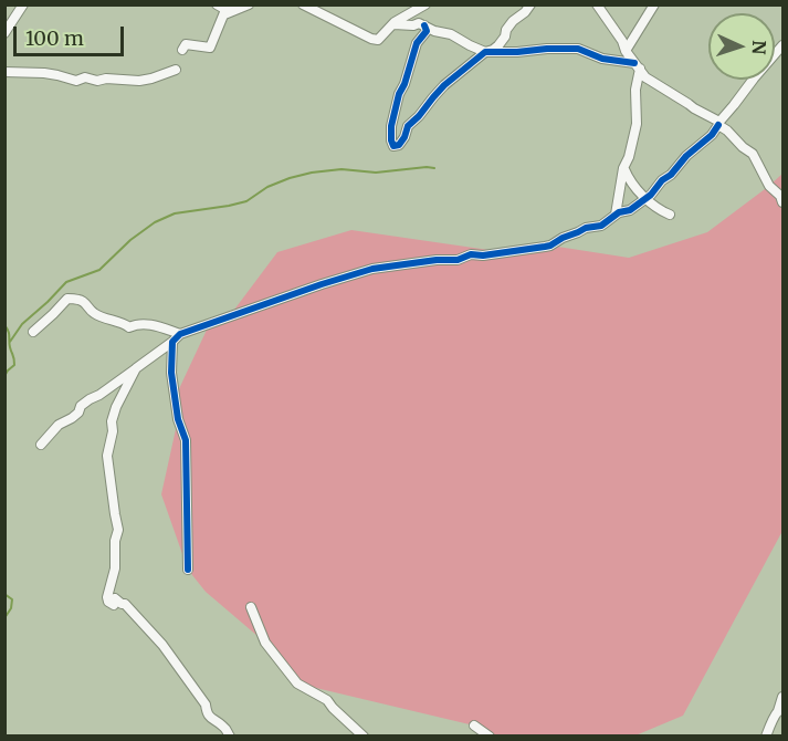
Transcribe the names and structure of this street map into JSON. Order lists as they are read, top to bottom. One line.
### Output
{"scale_bar":"100 m","north":"right"}
